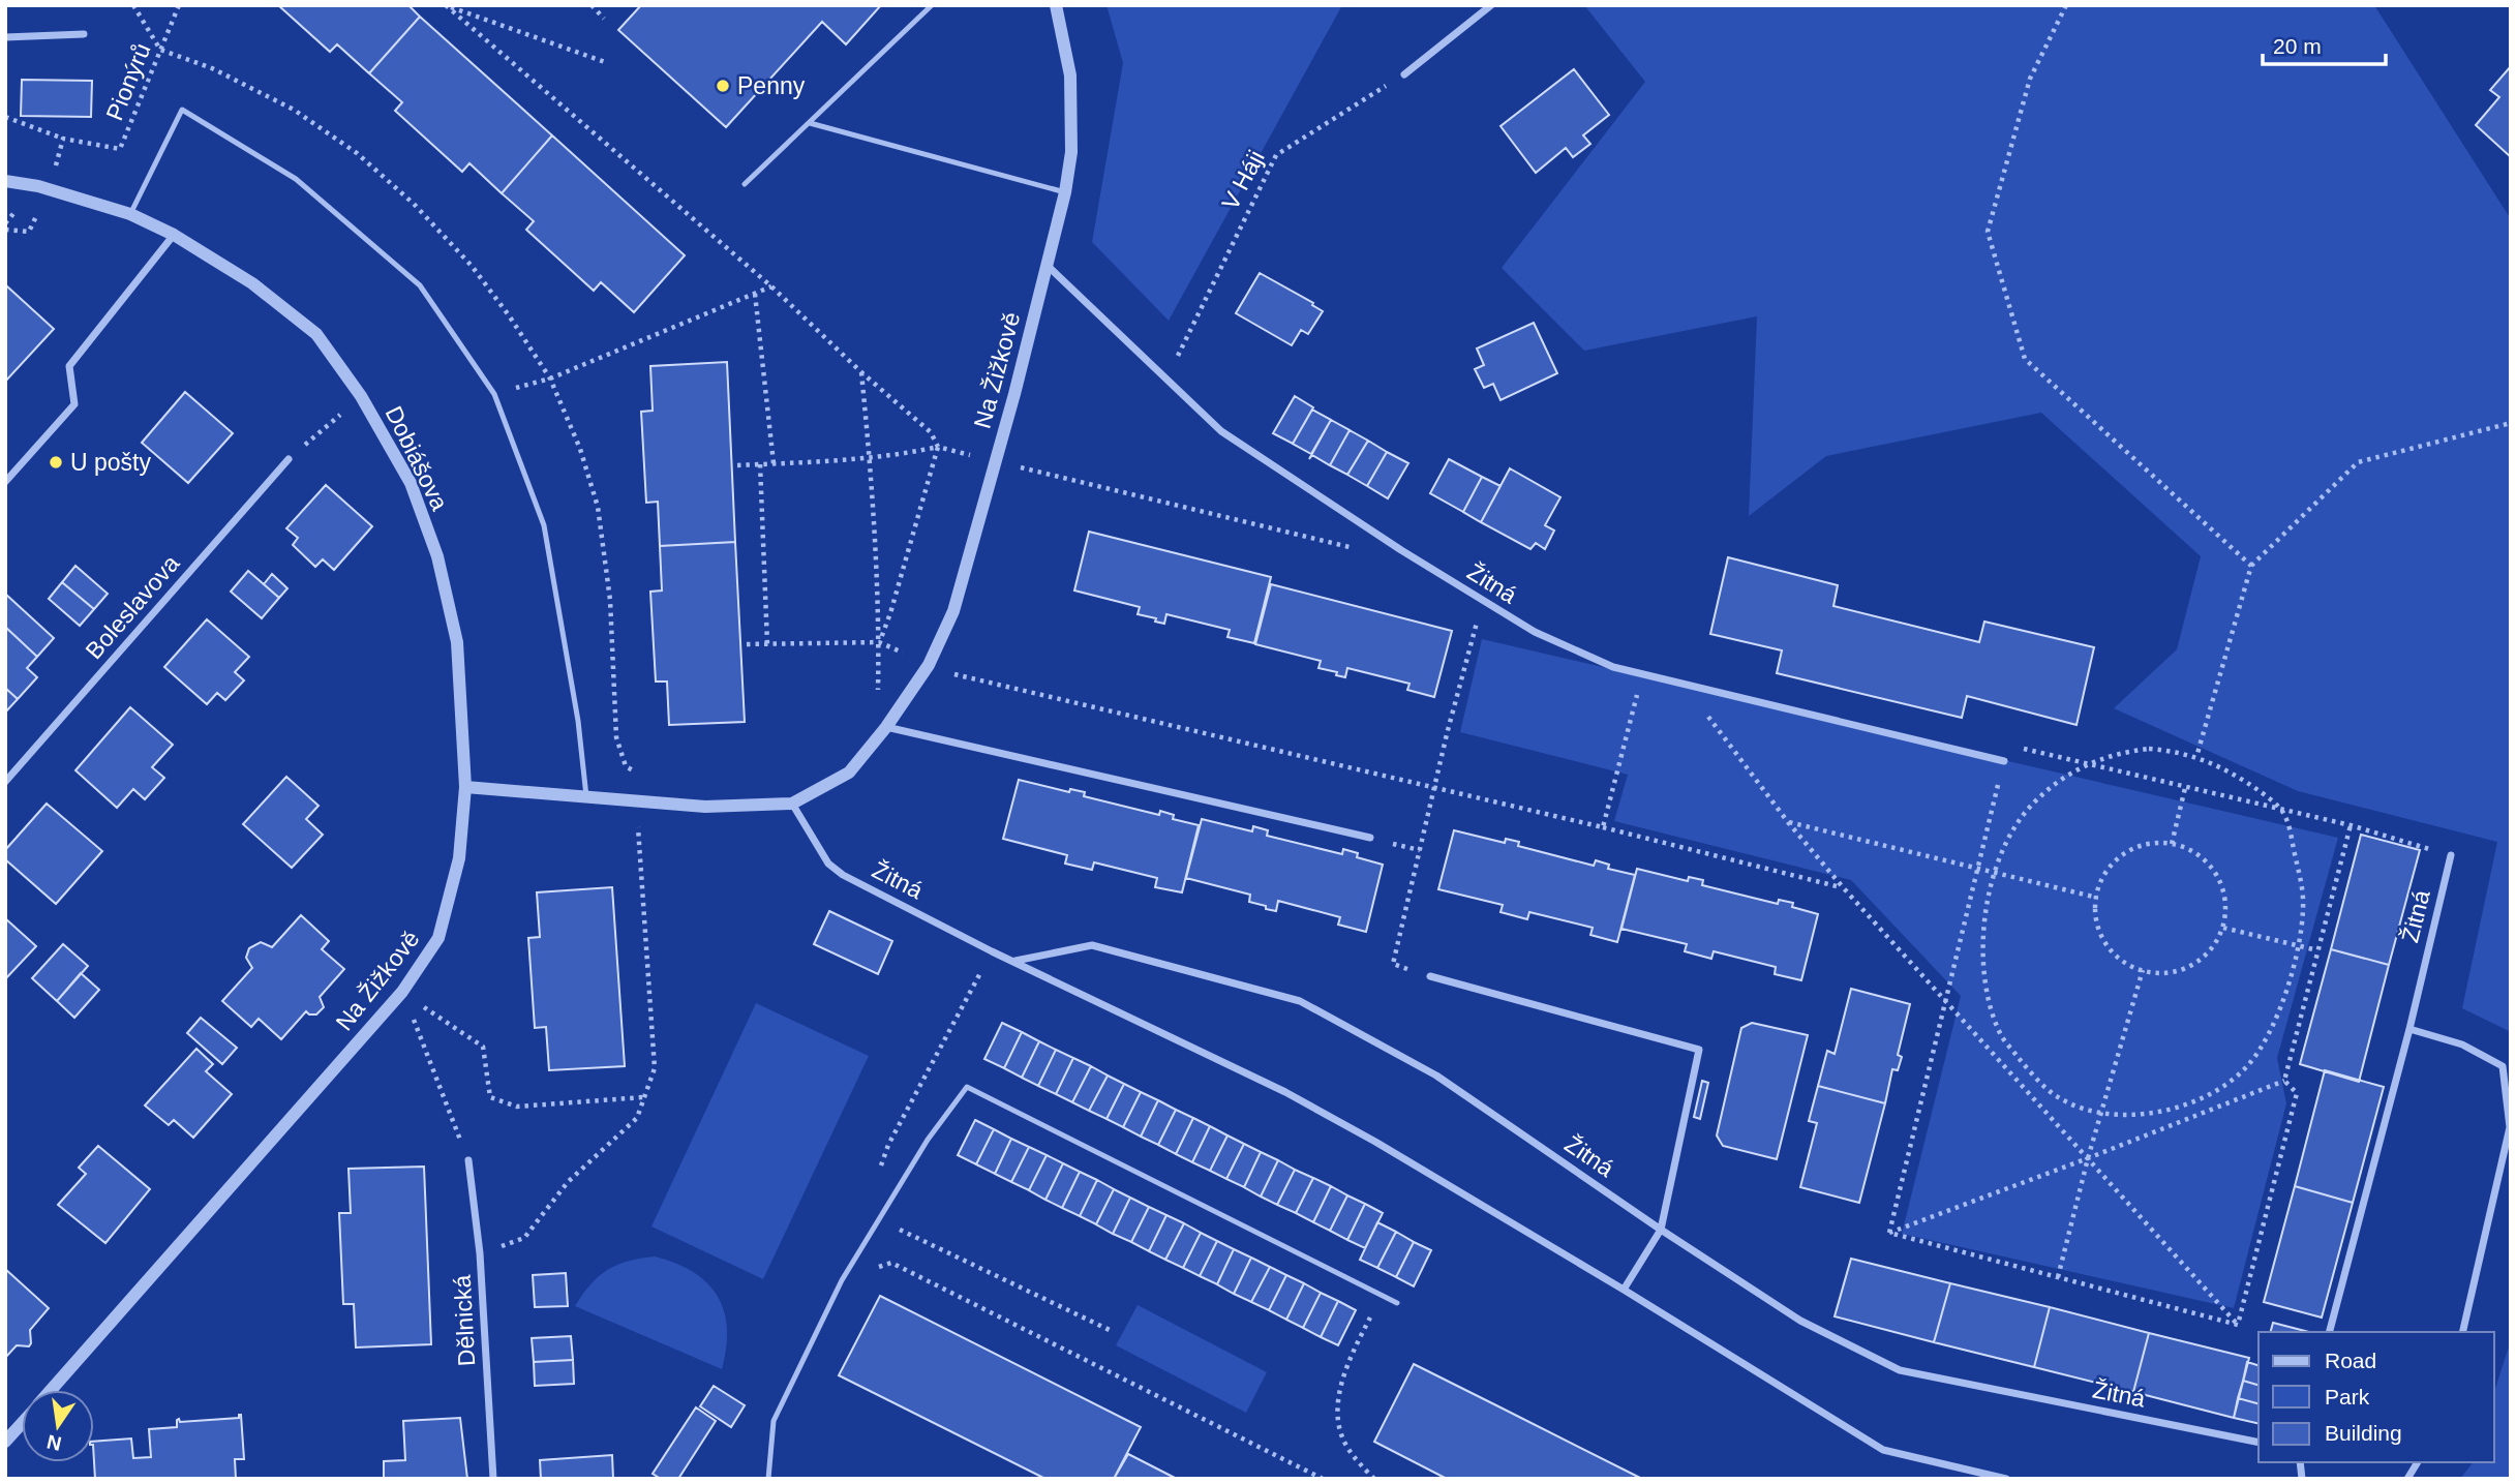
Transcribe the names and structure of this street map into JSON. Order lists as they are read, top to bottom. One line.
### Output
{"streets":{"street":["Na Žižkově","Dobiášova","Žitná","Boleslavova","Dělnická"],"path":["Pionýrů","V Háji"]},"crossings":[["V Háji","Žitná"],["Na Žižkově","Dobiášova"],["Na Žižkově","Žitná"]],"places":["Penny","U pošty"],"legend":["Road","Park","Building"],"scale_bar":"20 m","north":"bottom"}
